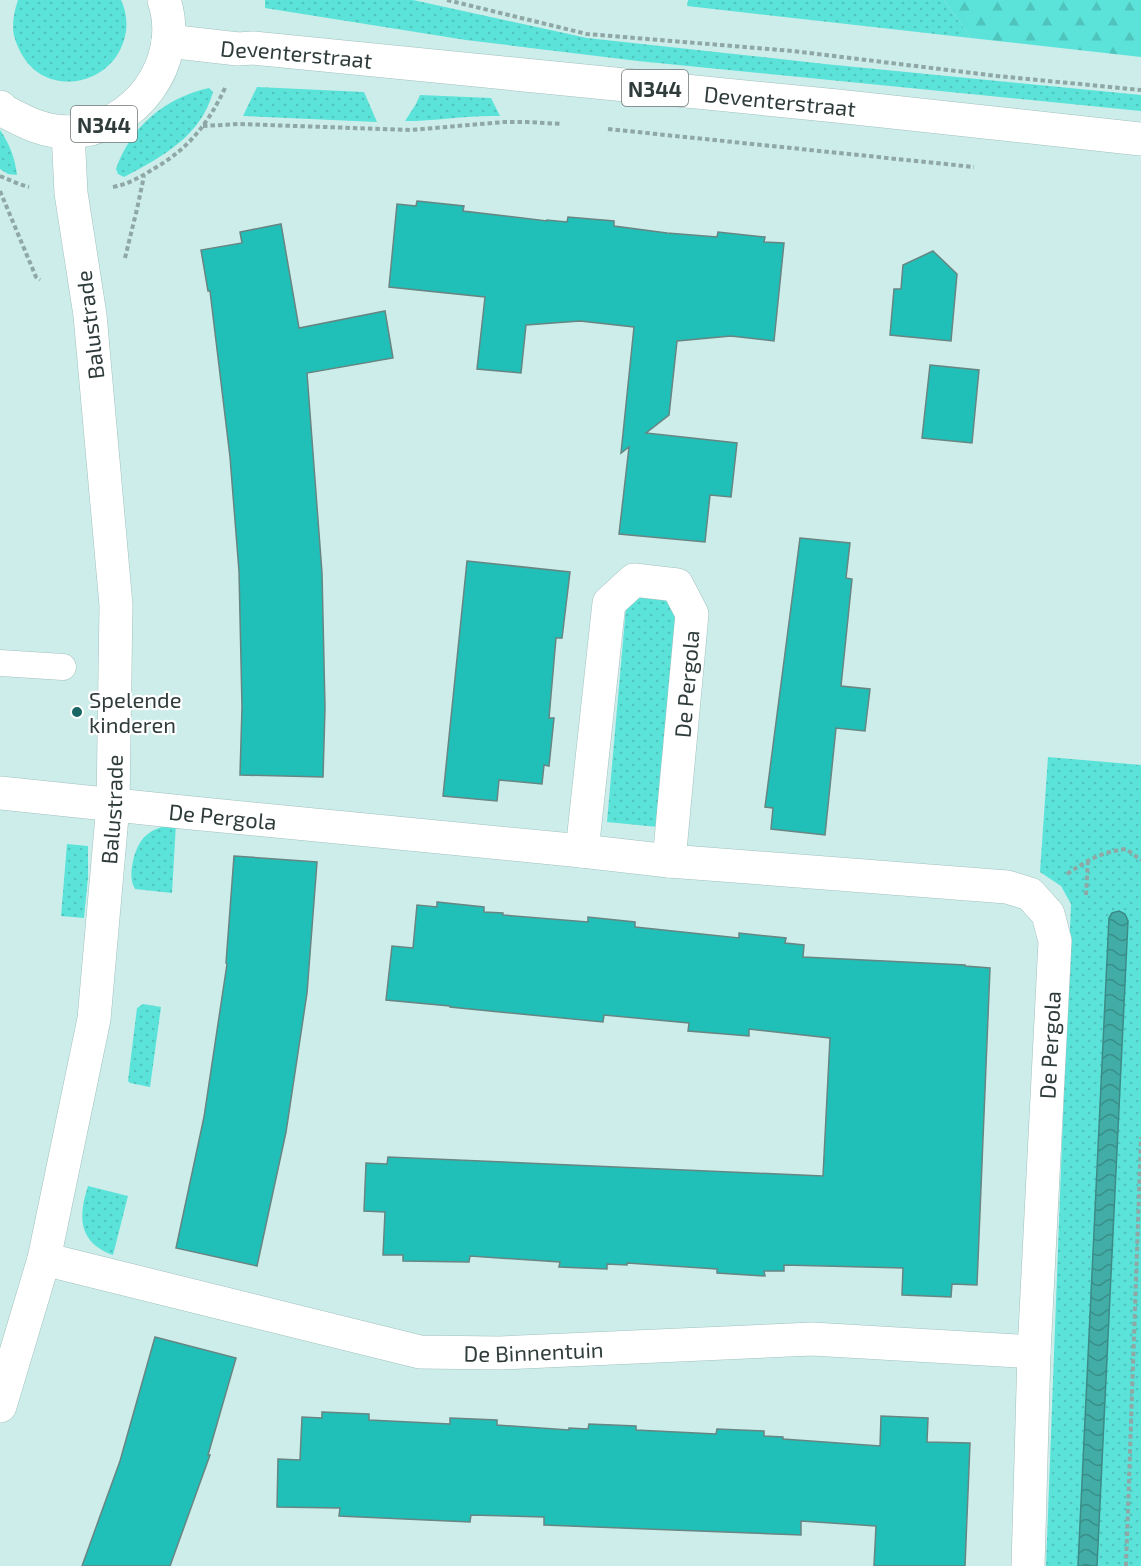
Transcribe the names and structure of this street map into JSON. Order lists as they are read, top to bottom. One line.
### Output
{"streets":{"street":["Deventerstraat","N344","Balustrade","De Pergola","De Binnentuin"]},"crossings":[["Deventerstraat","N344"],["N344","Balustrade"],["Balustrade","De Pergola"],["Balustrade","De Binnentuin"],["De Pergola","De Binnentuin"]],"places":["Spelende kinderen"]}
